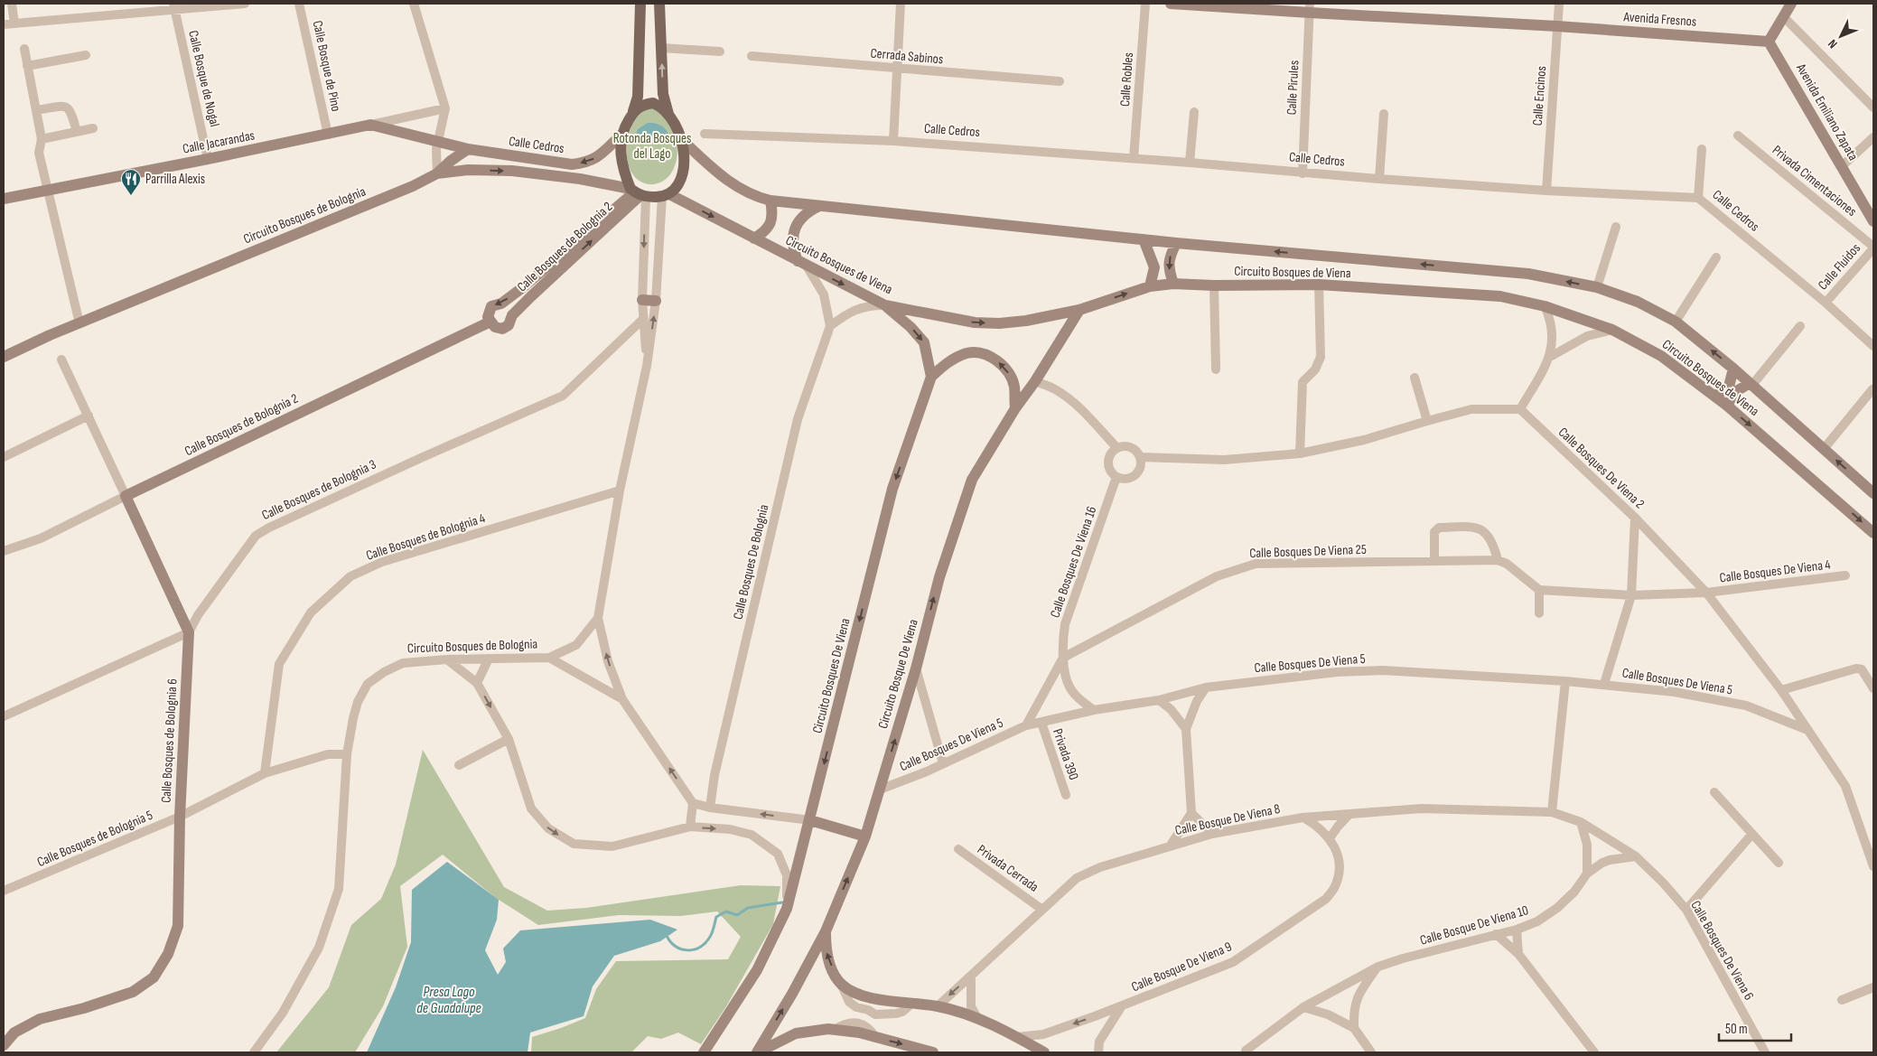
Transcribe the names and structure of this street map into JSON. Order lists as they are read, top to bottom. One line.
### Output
{"streets":{"main road":["Avenida Fresnos","Avenida Emiliano Zapata","Calle Cedros","Calle Jacarandas","Circuito Bosques de Bolognia","Calle Bosques de Bolognia 2","Circuito Bosques de Viena","Circuito Bosque De Viena","Circuito Bosques De Viena","Calle Bosques de Bolognia 6"],"street":["Cerrada Sabinos","Calle Bosque de Pino","Calle Bosque de Nogal","Calle Robles","Calle Pirules","Calle Encinos","Privada Cimentaciones","Calle Fluidos","Calle Bosques De Viena 2","Calle Bosques de Bolognia 3","Calle Bosques de Bolognia 4","Calle Bosques De Viena 25","Calle Bosques De Bolognia","Calle Bosques De Viena 16","Calle Bosques De Viena 4","Calle Bosques De Viena 5","Privada 390","Calle Bosque De Viena 8","Calle Bosques de Bolognia 5","Privada Cerrada","Calle Bosque De Viena 10","Calle Bosques De Viena 6","Calle Bosque De Viena 9"]},"crossings":[["Avenida Fresnos","Calle Pirules"],["Avenida Fresnos","Calle Encinos"],["Avenida Fresnos","Avenida Emiliano Zapata"],["Calle Bosque de Pino","Calle Jacarandas"],["Calle Bosque de Nogal","Calle Jacarandas"],["Calle Robles","Calle Cedros"],["Calle Pirules","Calle Cedros"],["Calle Encinos","Calle Cedros"],["Calle Cedros","Calle Jacarandas"],["Calle Cedros","Circuito Bosques de Bolognia"],["Calle Cedros","Calle Bosques de Bolognia 2"],["Calle Cedros","Circuito Bosques de Viena"],["Calle Cedros","Calle Fluidos"],["Privada Cimentaciones","Calle Fluidos"],["Circuito Bosques de Bolognia","Calle Bosques de Bolognia 2"],["Circuito Bosques de Bolognia","Circuito Bosques de Viena"],["Circuito Bosques de Bolognia","Calle Bosques de Bolognia 3"],["Circuito Bosques de Bolognia","Calle Bosques de Bolognia 4"],["Circuito Bosques de Bolognia","Circuito Bosques De Viena"],["Circuito Bosques de Bolognia","Calle Bosques de Bolognia 5"],["Calle Bosques de Bolognia 2","Circuito Bosques de Viena"],["Calle Bosques de Bolognia 2","Calle Bosques de Bolognia 6"],["Circuito Bosques de Viena","Circuito Bosque De Viena"],["Circuito Bosques de Viena","Circuito Bosques De Viena"],["Calle Bosques De Viena 2","Calle Bosques De Viena 4"],["Calle Bosques De Viena 2","Calle Bosques De Viena 5"],["Calle Bosques de Bolognia 3","Calle Bosques de Bolognia 6"],["Calle Bosques de Bolognia 4","Calle Bosques de Bolognia 5"],["Calle Bosques De Viena 25","Calle Bosques De Viena 16"],["Calle Bosques De Viena 16","Calle Bosques De Viena 5"],["Calle Bosques De Viena 5","Circuito Bosque De Viena"],["Calle Bosques De Viena 5","Privada 390"],["Calle Bosques de Bolognia 6","Calle Bosques de Bolognia 5"],["Calle Bosque De Viena 8","Privada Cerrada"],["Calle Bosque De Viena 8","Calle Bosques De Viena 6"],["Calle Bosque De Viena 8","Calle Bosque De Viena 9"],["Calle Bosque De Viena 10","Calle Bosques De Viena 6"]],"one_way":["Circuito Bosque De Viena","Circuito Bosques De Viena"],"water":["Presa Lago de Guadalupe"],"parks":["Rotonda Bosques del Lago"],"places":{"restaurant":["Parrilla Alexis"]},"scale_bar":"50 m","north":"bottom left"}
